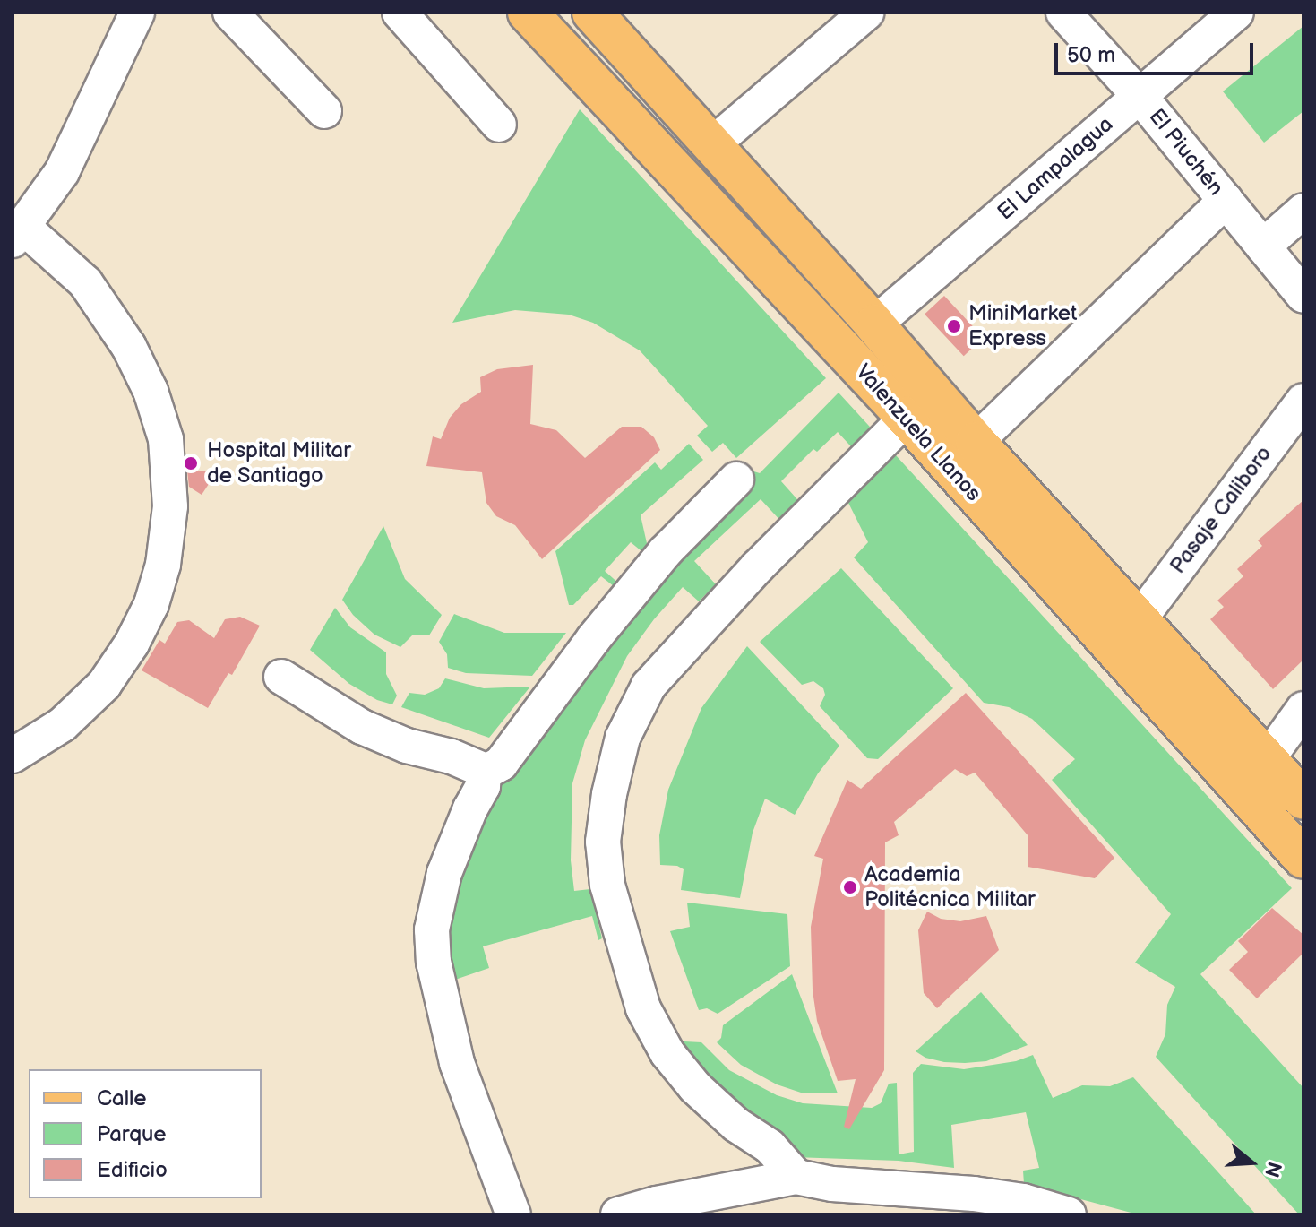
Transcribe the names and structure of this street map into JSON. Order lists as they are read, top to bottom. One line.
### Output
{"streets":{"main road":["Valenzuela Llanos"],"street":["El Piuchén","El Lampalagua","Pasaje Caliboro"]},"crossings":[["El Piuchén","El Lampalagua"],["El Lampalagua","Valenzuela Llanos"],["Valenzuela Llanos","Pasaje Caliboro"]],"places":["MiniMarket Express","Hospital Militar de Santiago","Academia Politécnica Militar"],"legend":["Calle","Parque","Edificio"],"scale_bar":"50 m","north":"right"}
